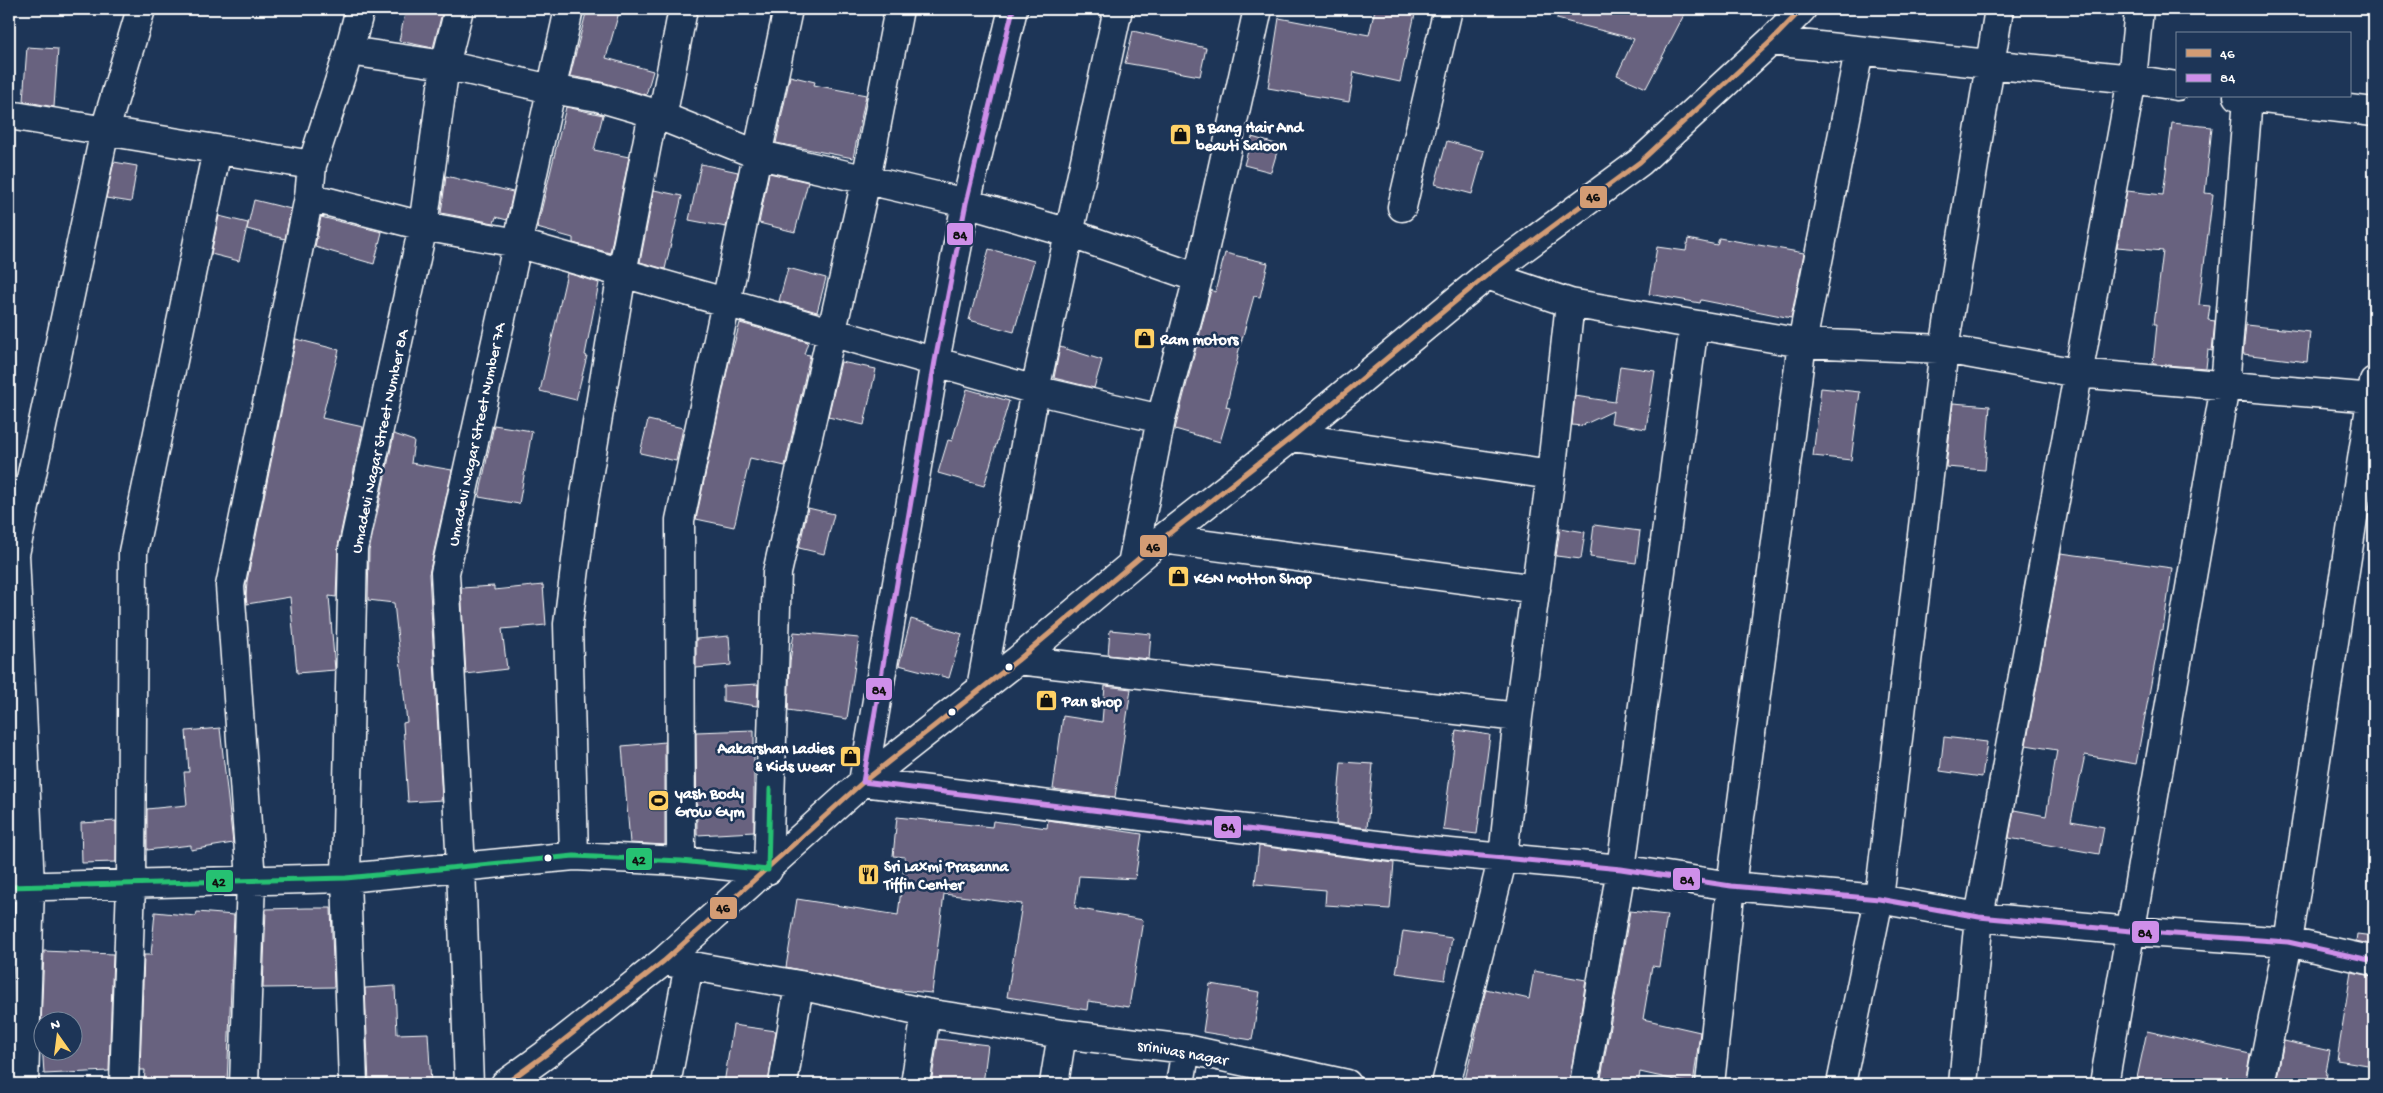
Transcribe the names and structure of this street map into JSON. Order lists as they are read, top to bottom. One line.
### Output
{"streets":{"street":["Umadevi Nagar Street Number 7A","Umadevi Nagar Street Number 8A","srinivas nagar"]},"places":{"shop":["B Bang Hair And beauti Saloon","Ram motors","KGN Motton Shop","Pan shop","Aakarshan Ladies & Kids Wear"],"sports":["yash Body Grow Gym"],"restaurant":["Sri Laxmi Prasanna Tiffin Center"]},"lines":["transit line 46","transit line 84","transit line 42"],"legend":["46","84"],"north":"top"}
